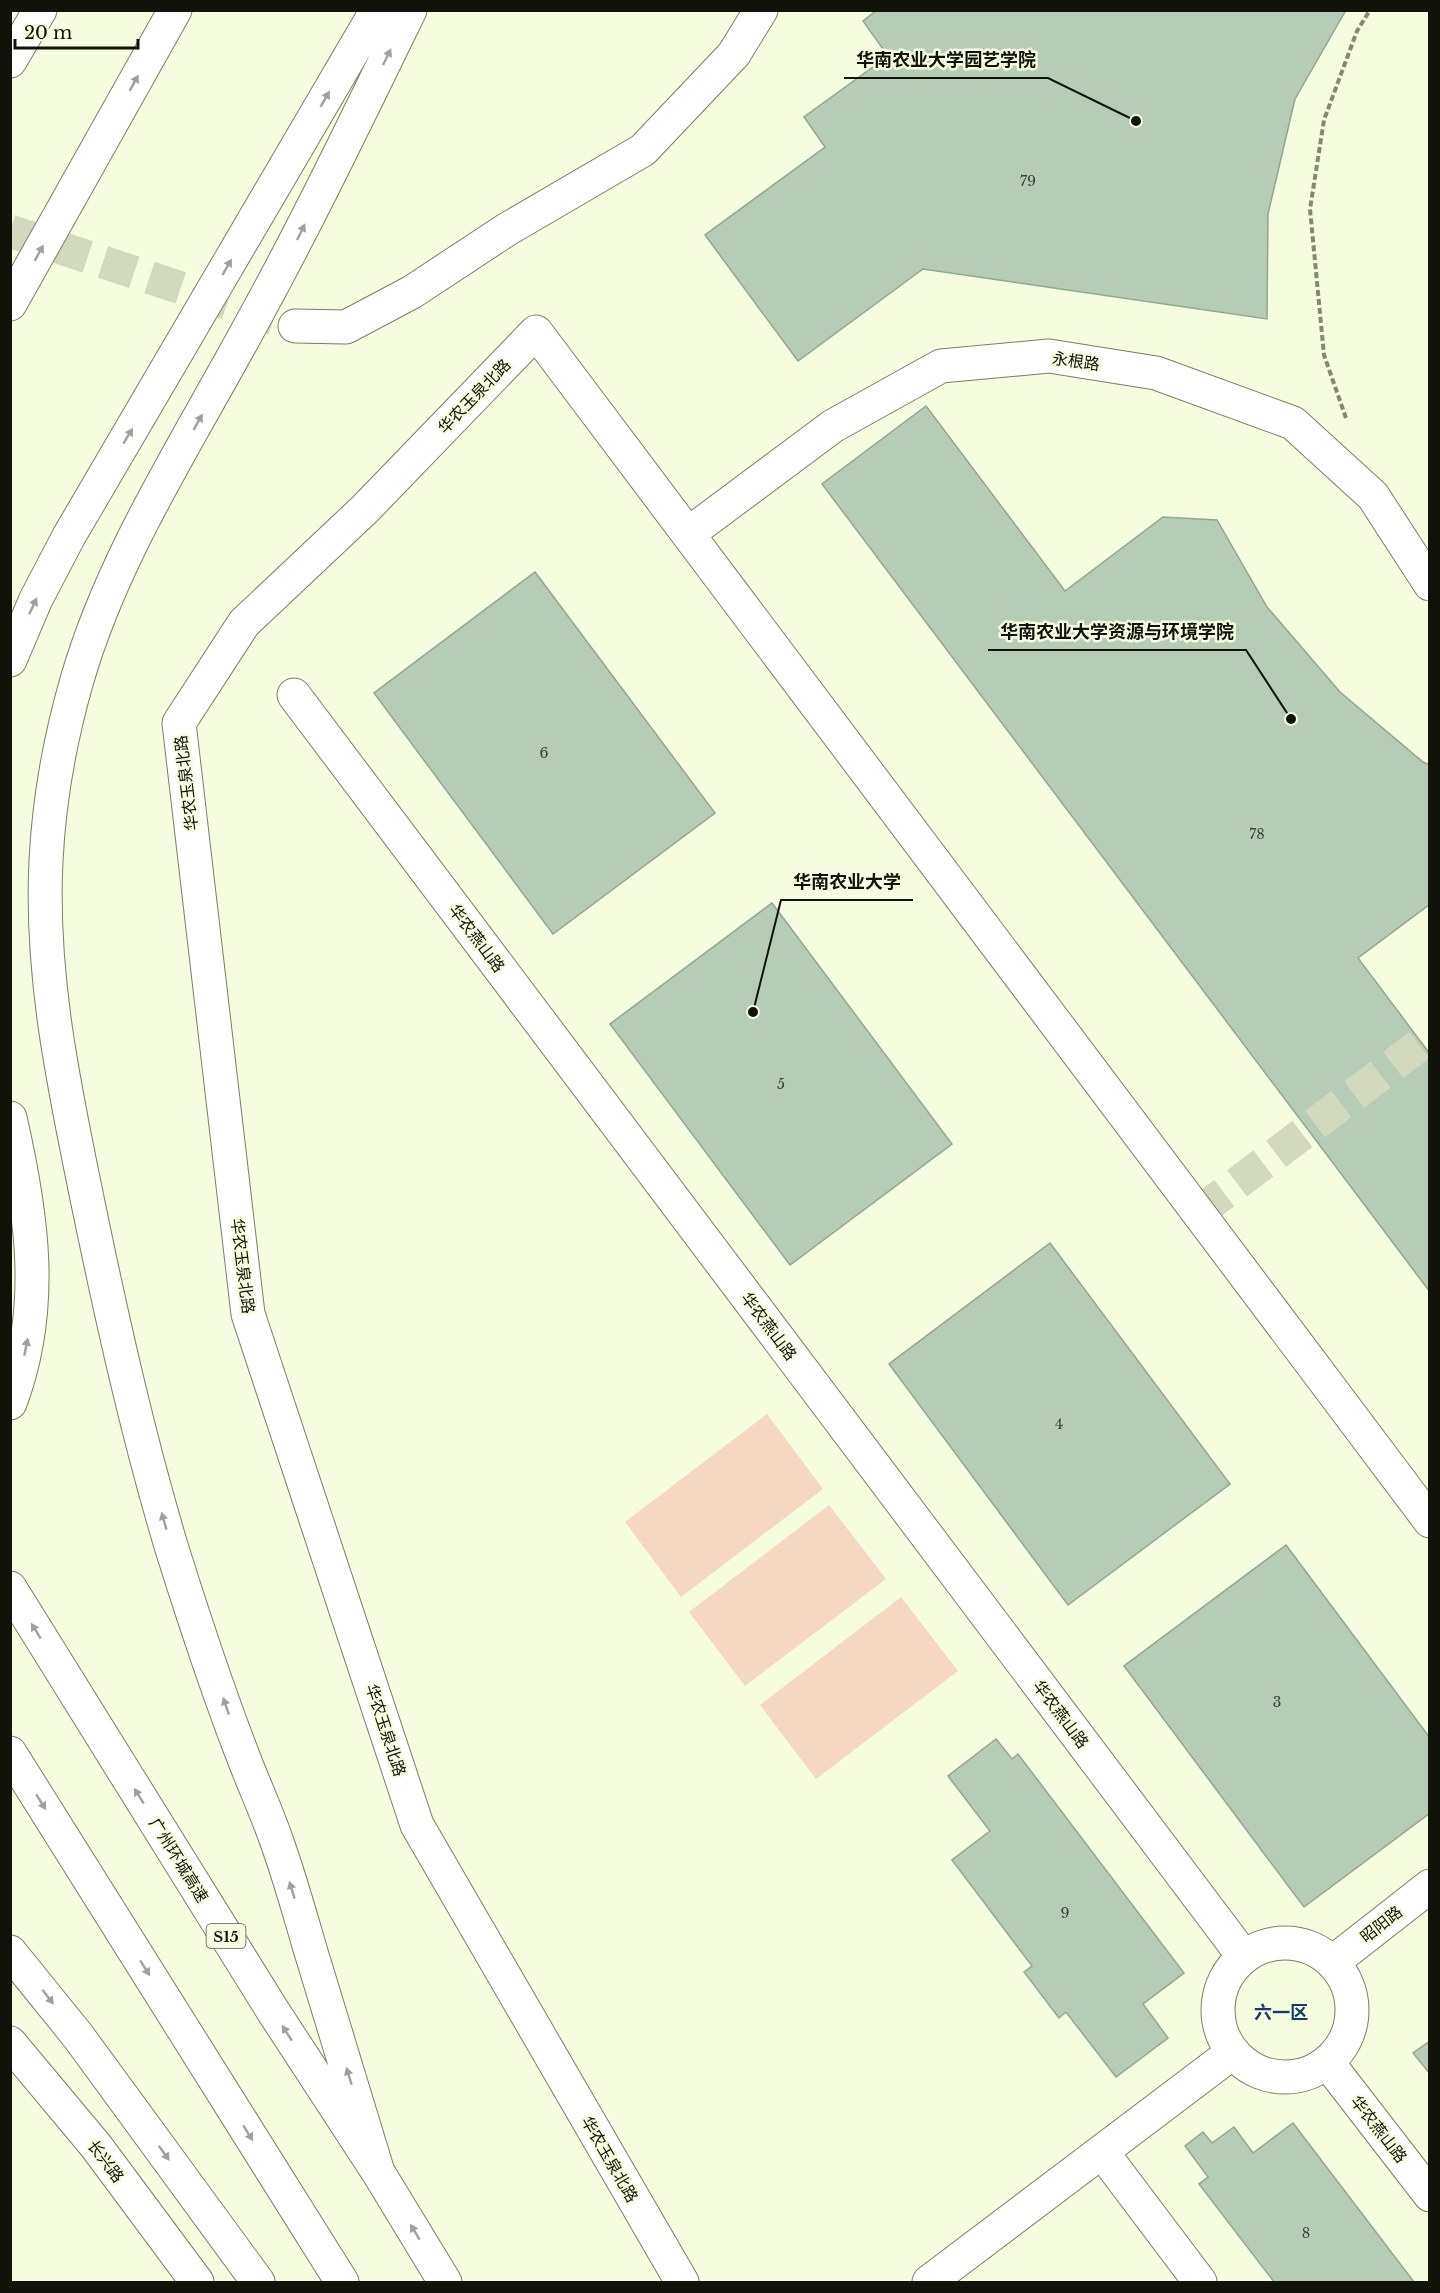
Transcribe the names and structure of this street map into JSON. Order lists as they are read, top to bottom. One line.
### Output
{"streets":{"main road":["永根路","华农玉泉北路","华农燕山路","广州环城高速","昭阳路","S15","长兴路"]},"crossings":[["永根路","华农玉泉北路"],["华农燕山路","昭阳路"]],"districts":["六一区"],"places":["华南农业大学园艺学院","华南农业大学资源与环境学院","华南农业大学"],"house_numbers":["79","6","78","5","4","3","9","8"],"scale_bar":"20 m"}
